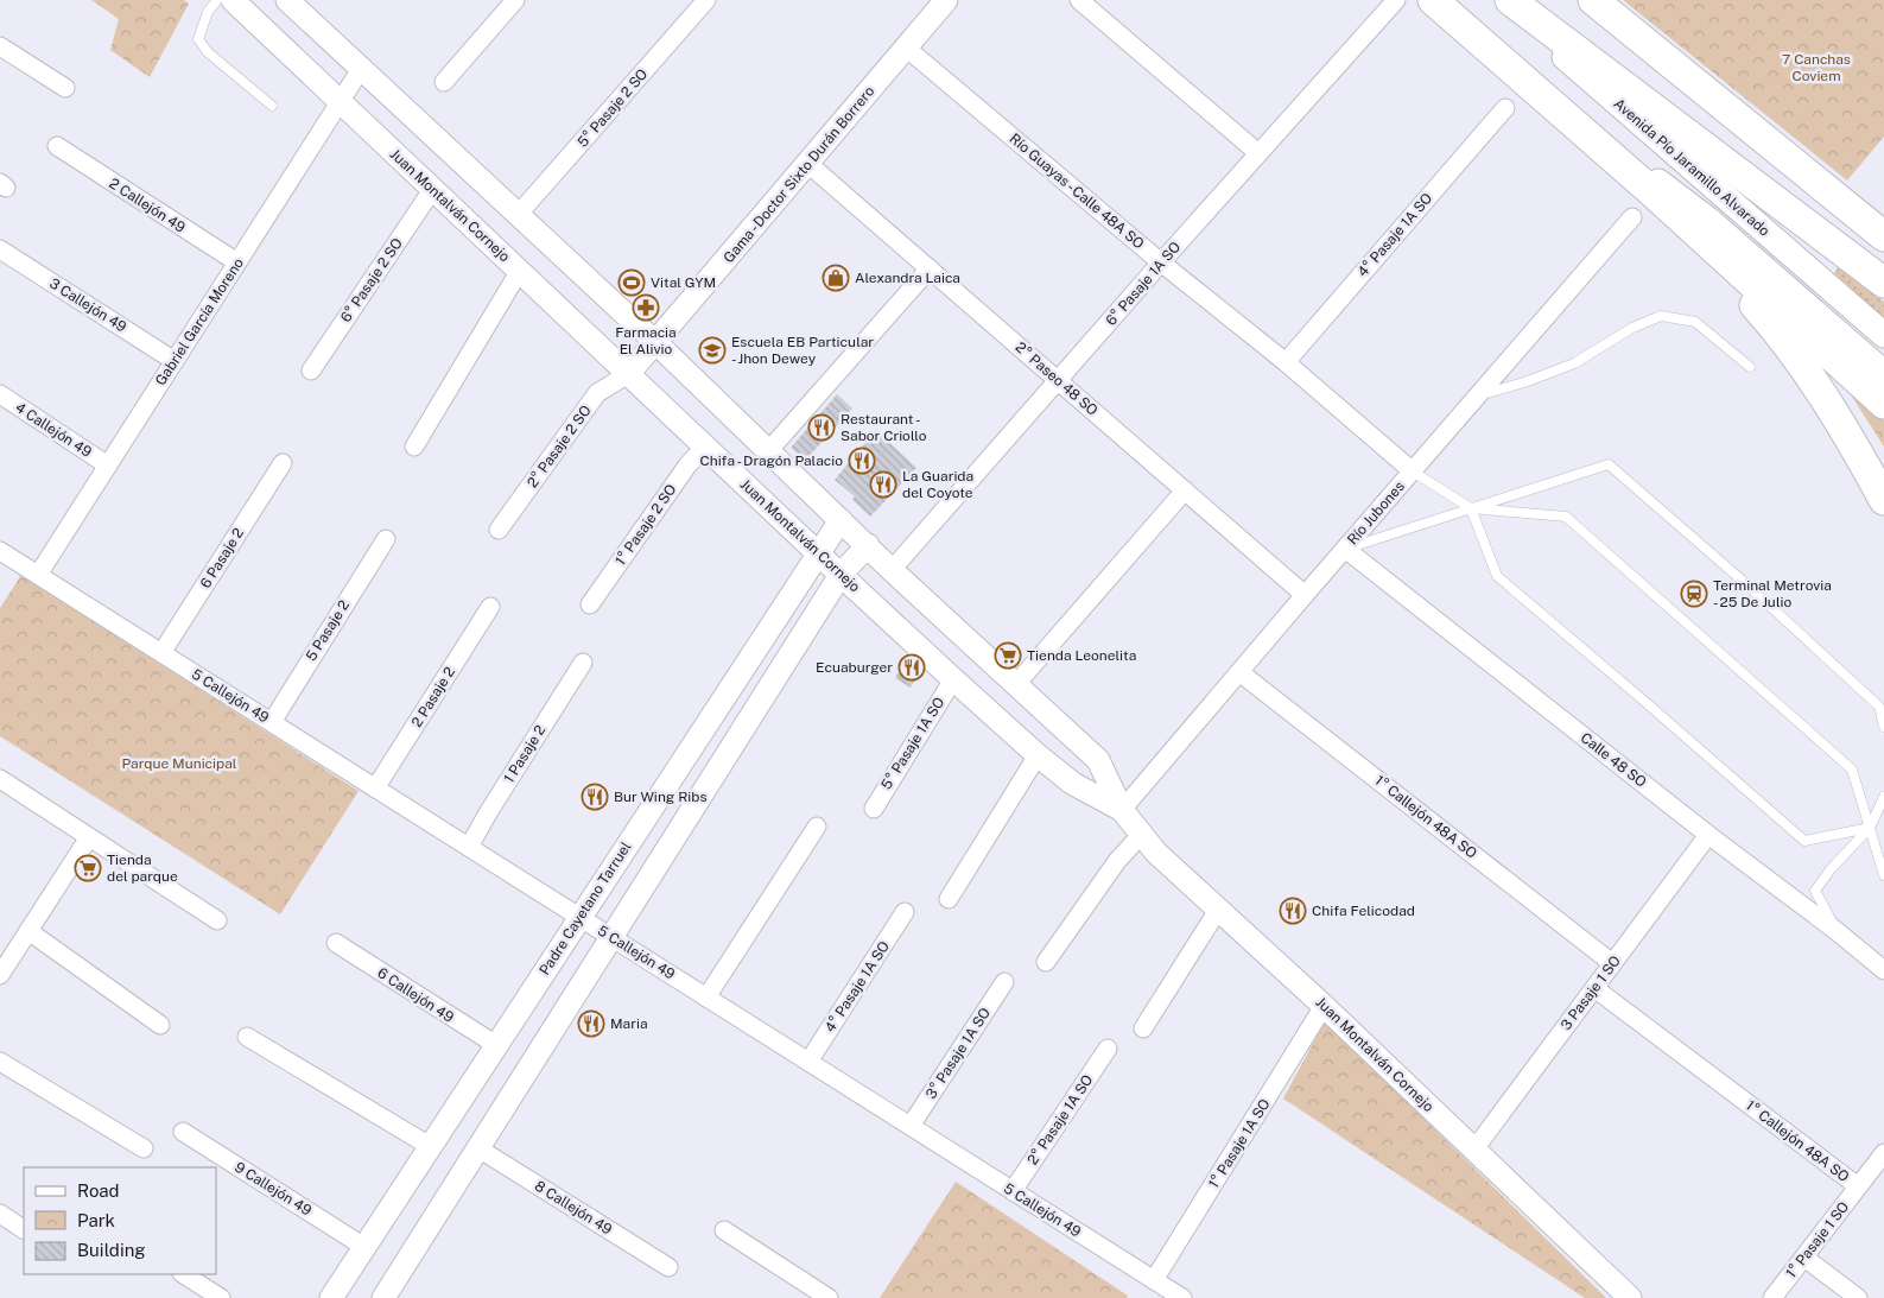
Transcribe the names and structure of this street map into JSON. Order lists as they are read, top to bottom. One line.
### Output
{"streets":{"main road":["Avenida Pío Jaramillo Alvarado"],"street":["5° Pasaje 2 SO","Gama - Doctor Sixto Durán Borrero","Río Guayas - Calle 48A SO","2 Callejón 49","Juan Montalván Cornejo","4° Pasaje 1A SO","6° Pasaje 2 SO","6° Pasaje 1A SO","3 Callejón 49","Gabriel García Moreno","2° Paseo 48 SO","4 Callejón 49","2° Pasaje 2 SO","Río Jubones","1° Pasaje 2 SO","6 Pasaje 2","5 Pasaje 2","5 Callejón 49","2 Pasaje 2","5° Pasaje 1A SO","1 Pasaje 2","Calle 48 SO","1° Callejón 48A SO","Padre Cayetano Tarruel","3 Pasaje 1 SO","6 Callejón 49","3° Pasaje 1A SO","2° Pasaje 1A SO","1° Pasaje 1A SO","9 Callejón 49","8 Callejón 49","1° Pasaje 1 SO"]},"crossings":[["5° Pasaje 2 SO","Juan Montalván Cornejo"],["Gama - Doctor Sixto Durán Borrero","Río Guayas - Calle 48A SO"],["Gama - Doctor Sixto Durán Borrero","Juan Montalván Cornejo"],["Gama - Doctor Sixto Durán Borrero","2° Paseo 48 SO"],["Gama - Doctor Sixto Durán Borrero","2° Pasaje 2 SO"],["Río Guayas - Calle 48A SO","4° Pasaje 1A SO"],["Río Guayas - Calle 48A SO","6° Pasaje 1A SO"],["Río Guayas - Calle 48A SO","Río Jubones"],["2 Callejón 49","Gabriel García Moreno"],["Juan Montalván Cornejo","6° Pasaje 2 SO"],["Juan Montalván Cornejo","6° Pasaje 1A SO"],["Juan Montalván Cornejo","Gabriel García Moreno"],["Juan Montalván Cornejo","2° Pasaje 2 SO"],["Juan Montalván Cornejo","Río Jubones"],["Juan Montalván Cornejo","1° Pasaje 2 SO"],["Juan Montalván Cornejo","5° Pasaje 1A SO"],["Juan Montalván Cornejo","Padre Cayetano Tarruel"],["Juan Montalván Cornejo","3 Pasaje 1 SO"],["Juan Montalván Cornejo","1° Pasaje 1A SO"],["4° Pasaje 1A SO","5 Callejón 49"],["6° Pasaje 1A SO","2° Paseo 48 SO"],["3 Callejón 49","Gabriel García Moreno"],["Gabriel García Moreno","4 Callejón 49"],["Gabriel García Moreno","5 Callejón 49"],["2° Paseo 48 SO","Río Jubones"],["Río Jubones","Calle 48 SO"],["Río Jubones","1° Callejón 48A SO"],["6 Pasaje 2","5 Callejón 49"],["5 Pasaje 2","5 Callejón 49"],["5 Callejón 49","2 Pasaje 2"],["5 Callejón 49","1 Pasaje 2"],["5 Callejón 49","Padre Cayetano Tarruel"],["5 Callejón 49","3° Pasaje 1A SO"],["5 Callejón 49","2° Pasaje 1A SO"],["5 Callejón 49","1° Pasaje 1A SO"],["Calle 48 SO","3 Pasaje 1 SO"],["1° Callejón 48A SO","3 Pasaje 1 SO"],["1° Callejón 48A SO","1° Pasaje 1 SO"],["Padre Cayetano Tarruel","6 Callejón 49"],["Padre Cayetano Tarruel","9 Callejón 49"]],"parks":["7 Canchas Coviem","Parque Municipal"],"places":{"shop":["Alexandra Laica"],"sports":["Vital GYM"],"pharmacy":["Farmacia El Alivio"],"school or university":["Escuela EB Particular - Jhon Dewey"],"restaurant":["Restaurant - Sabor Criollo","Chifa - Dragón Palacio","La Guarida del Coyote","Ecuaburger","Bur Wing Ribs","Chifa Felicodad","Maria"],"station":["Terminal Metrovia - 25 De Julio"],"supermarket":["Tienda Leonelita","Tienda del parque"]},"legend":["Road","Park","Building"]}
